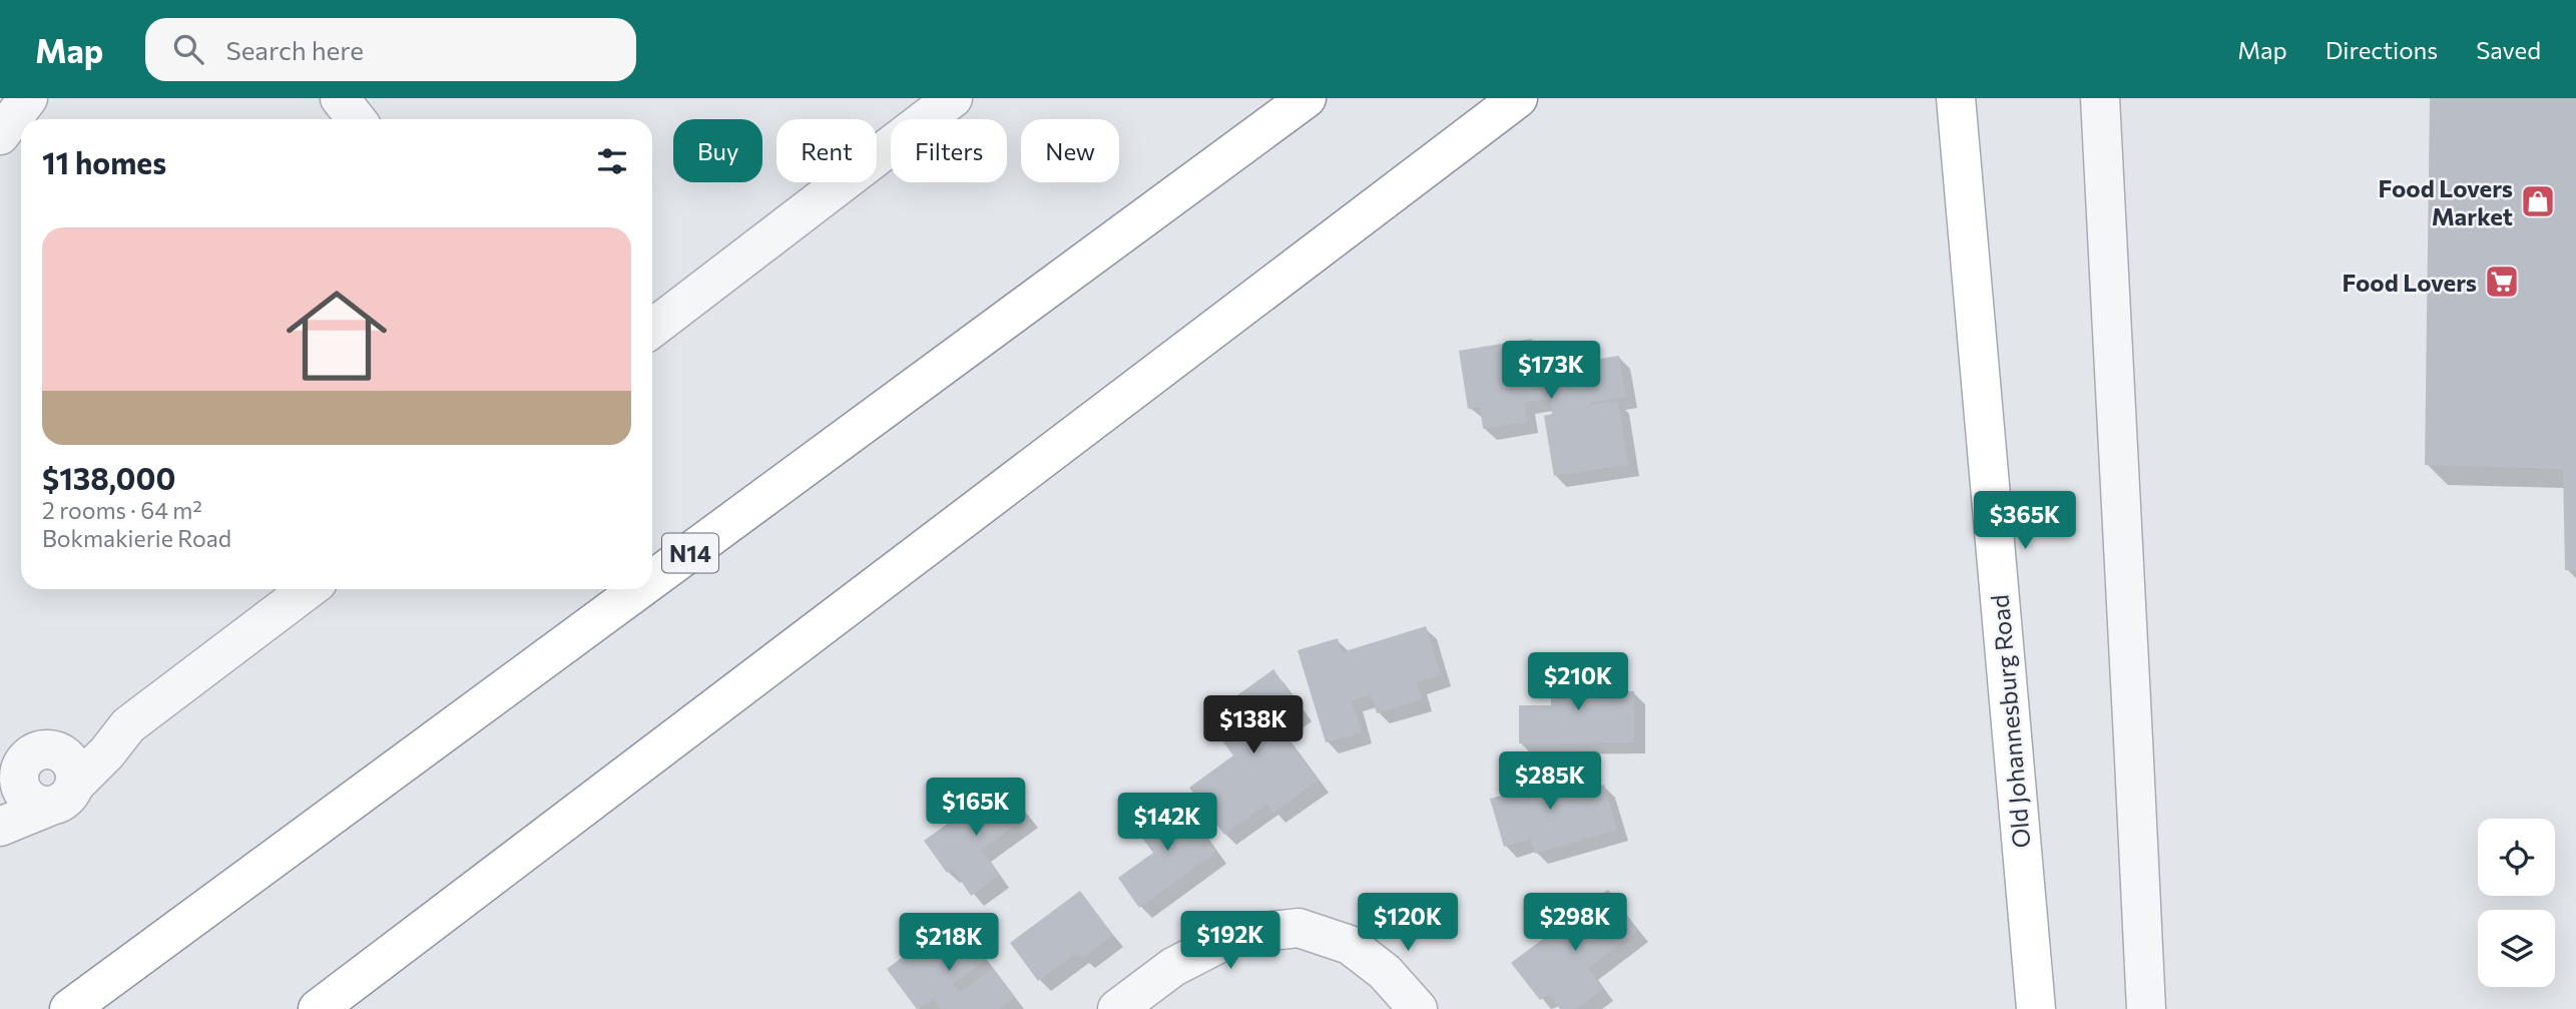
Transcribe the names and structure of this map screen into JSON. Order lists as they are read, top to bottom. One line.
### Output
{"streets":{"main road":["N14","Old Johannesburg Road"]},"places":{"shop":["Food Lovers Market"],"supermarket":["Food Lovers"]},"page":{"header":"Map","search":"Search here","nav":["Map","Directions","Saved"],"chip":["Buy","Rent","Filters","New"],"heading":"11 homes","list":[{"name":"$138,000","note":"2 rooms · 64 m² · Bokmakierie Road"}],"price":["$173K","$365K","$210K","$138K","$285K","$165K","$142K","$120K","$298K","$192K","$218K"]}}
